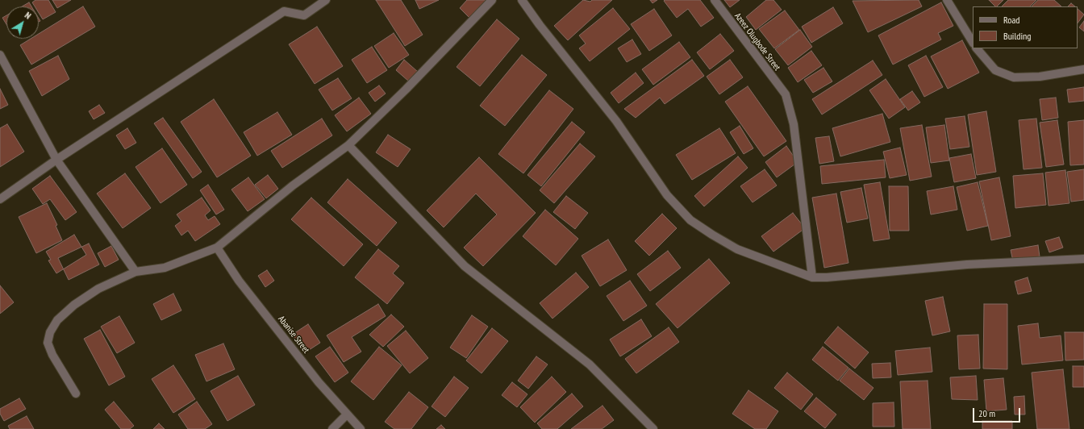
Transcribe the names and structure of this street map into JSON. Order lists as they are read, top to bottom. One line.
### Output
{"streets":{"street":["Azeez Olugbode Street","Abanise Street"]},"legend":["Road","Building"],"scale_bar":"20 m","north":"top right"}
